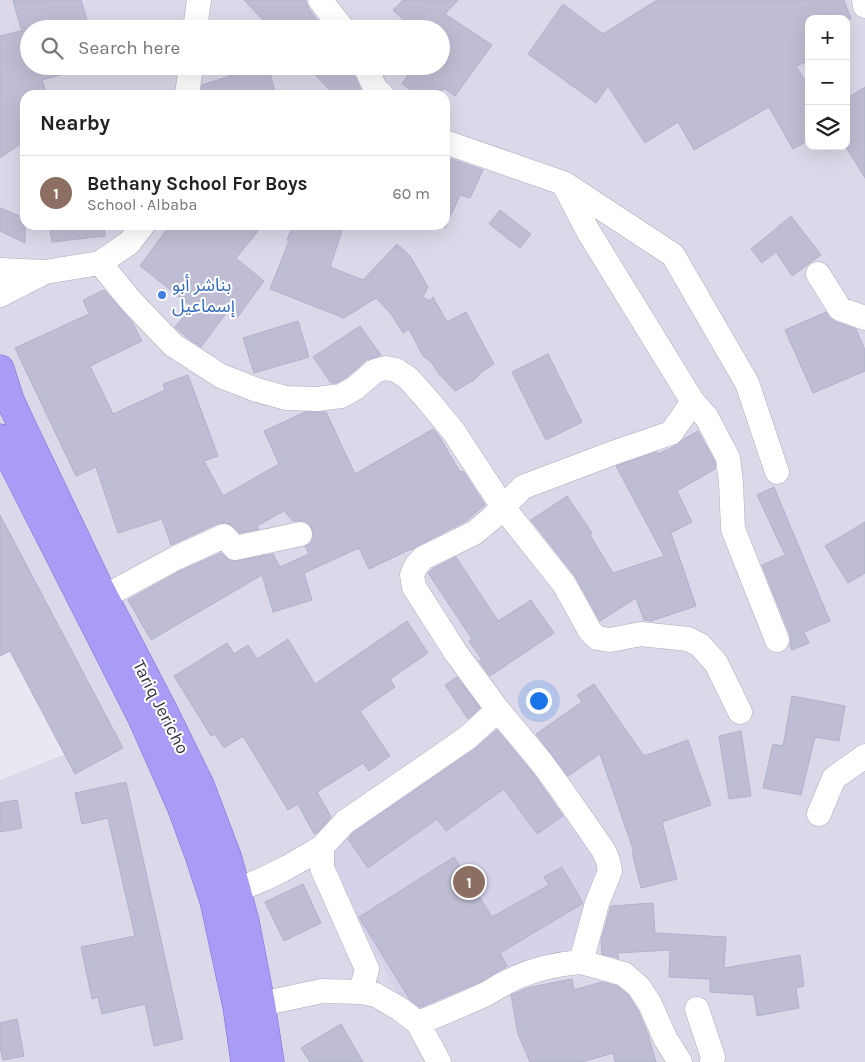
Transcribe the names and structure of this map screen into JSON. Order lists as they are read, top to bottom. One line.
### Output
{"streets":{"main road":["Tariq Jericho"]},"places":["بناشر أبو إسماعيل"],"page":{"map_buttons":["+","−"],"search":"Search here","heading":"Nearby","list":[{"mark":"1","name":"Bethany School For Boys","note":"School · Albaba","value":"60 m"}],"pins":"1"}}
